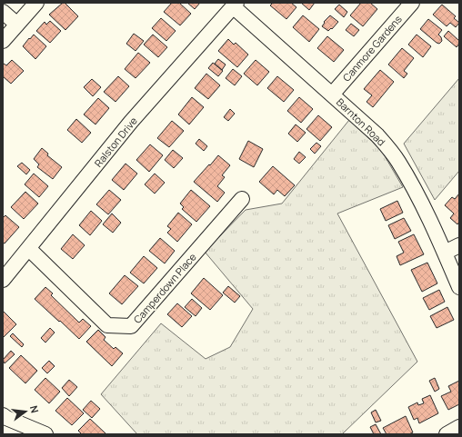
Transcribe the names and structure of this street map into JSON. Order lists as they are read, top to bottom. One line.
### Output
{"streets":{"street":["Canmore Gardens","Barnton Road","Ralston Drive","Camperdown Place"]},"crossings":[["Canmore Gardens","Barnton Road"],["Barnton Road","Ralston Drive"],["Ralston Drive","Camperdown Place"]],"north":"right"}
